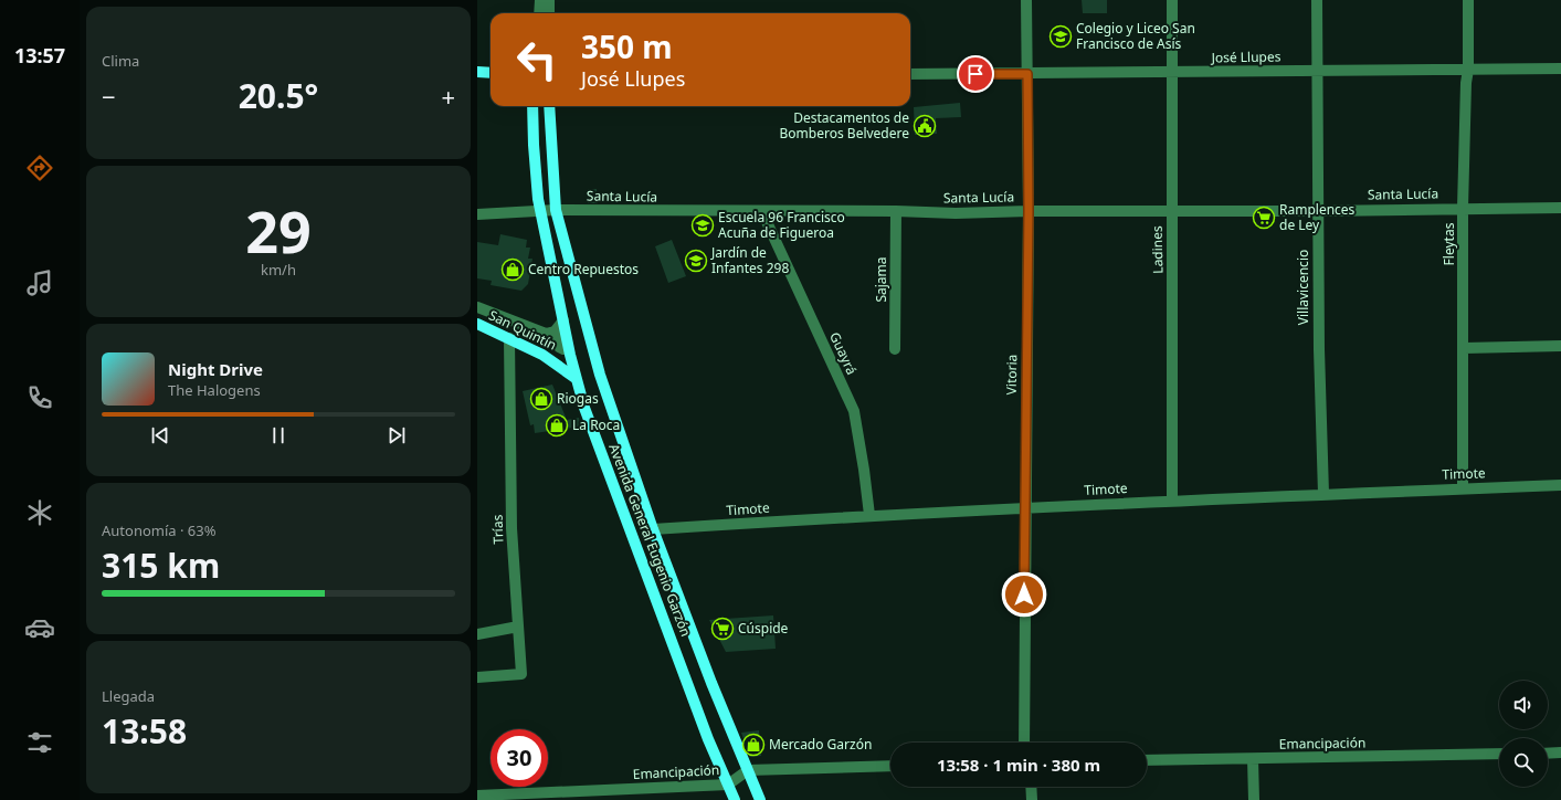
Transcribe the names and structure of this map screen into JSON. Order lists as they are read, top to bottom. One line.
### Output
{"streets":{"main road":["San Quintín","Avenida General Eugenio Garzón"],"street":["José Llupes","Santa Lucía","Fleytas","Ladines","Sajama","Villavicencio","Guayrá","Vitoria","Timote","Trías","Emancipación"]},"crossings":[["José Llupes","Fleytas"],["José Llupes","Ladines"],["José Llupes","Villavicencio"],["José Llupes","Vitoria"],["Santa Lucía","Fleytas"],["Santa Lucía","Ladines"],["Santa Lucía","Sajama"],["Santa Lucía","Villavicencio"],["Santa Lucía","Guayrá"],["Santa Lucía","Vitoria"],["Santa Lucía","Avenida General Eugenio Garzón"],["Fleytas","Timote"],["Ladines","Timote"],["Villavicencio","Timote"],["San Quintín","Trías"],["San Quintín","Avenida General Eugenio Garzón"],["Guayrá","Timote"],["Vitoria","Timote"],["Timote","Avenida General Eugenio Garzón"],["Avenida General Eugenio Garzón","Emancipación"]],"places":{"school or university":["Colegio y Liceo San Francisco de Asís","Escuela 96 Francisco Acuña de Figueroa","Jardín de Infantes 298"],"public building":["Destacamentos de Bomberos Belvedere"],"supermarket":["Ramplences de Ley","Cúspide"],"shop":["Centro Repuestos","Riogas","La Roca","Mercado Garzón"]},"page":{"tabs":"13:57","tile":["Clima",["29","km/h"],["Autonomía · 63%","315 km"],["Llegada","13:58"]],"turn":["350 m","José Llupes"],"heat":["−","20.5°","+"],"song":["Night Drive","The Halogens"],"limit":"30","trip":"13:58 · 1 min · 380 m"}}
